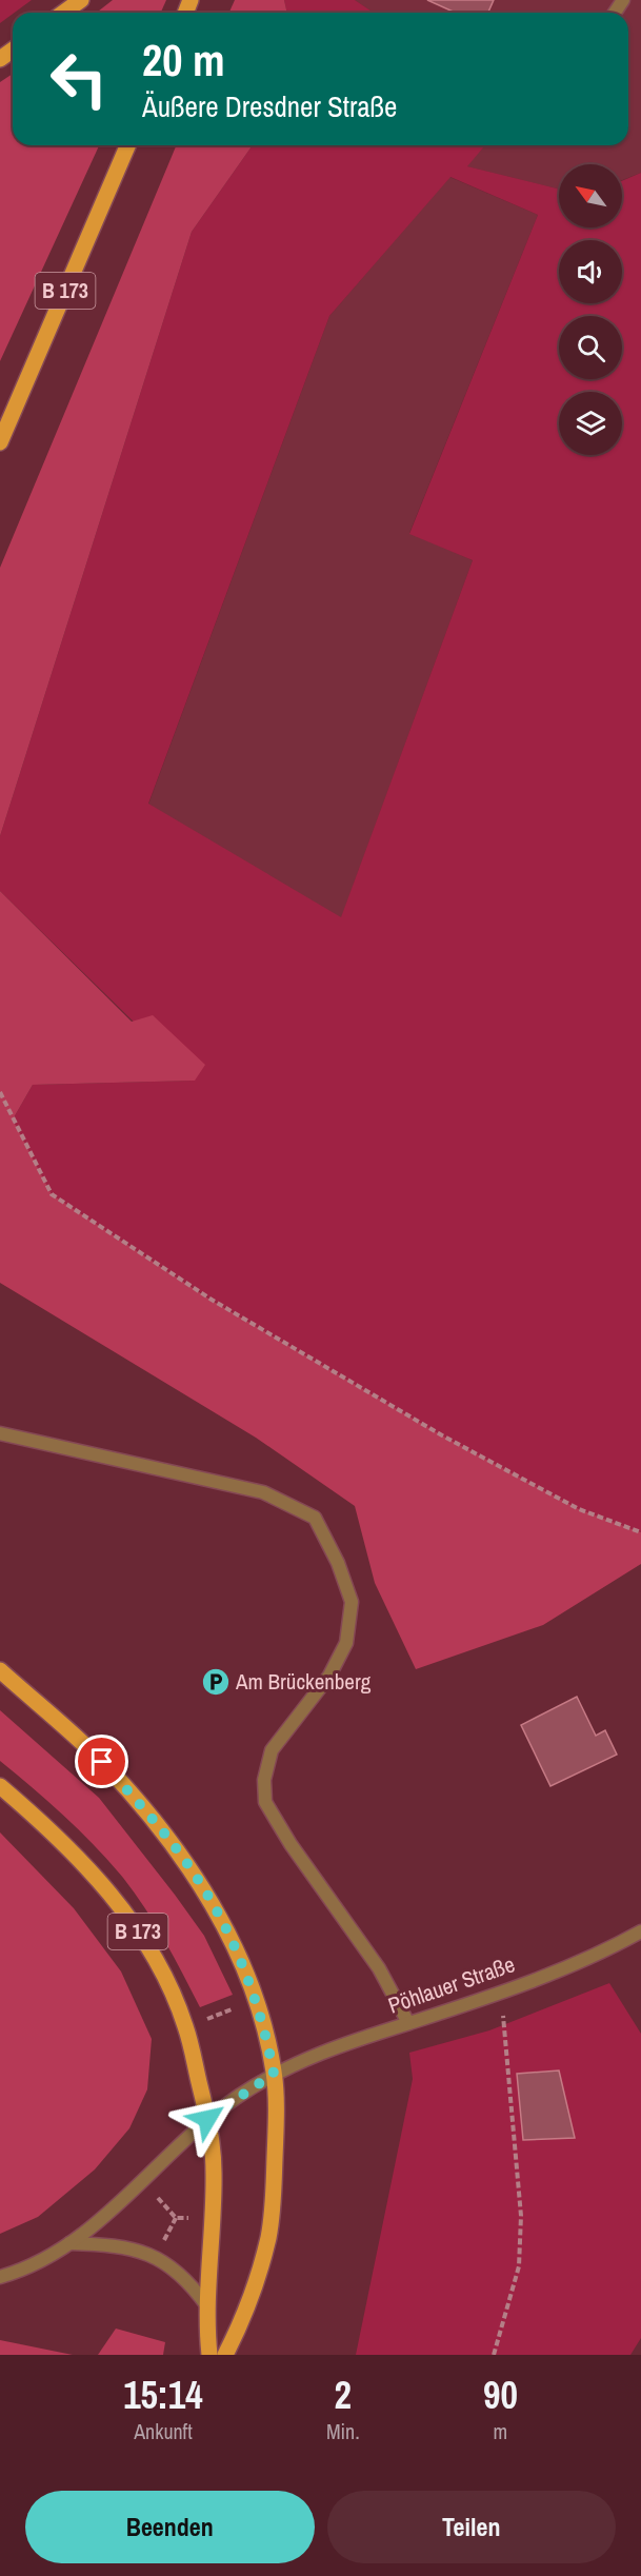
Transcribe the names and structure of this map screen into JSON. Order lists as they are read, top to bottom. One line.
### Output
{"streets":{"main road":["B 173"],"street":["Pöhlauer Straße"]},"crossings":[["B 173","Pöhlauer Straße"]],"places":{"parking":["Am Brückenberg"]},"north":"top left","page":{"turn":["20 m","Äußere Dresdner Straße"],"eta":["15:14","Ankunft","2","Min.","90","m"],"buttons":["Beenden","Teilen"]}}
